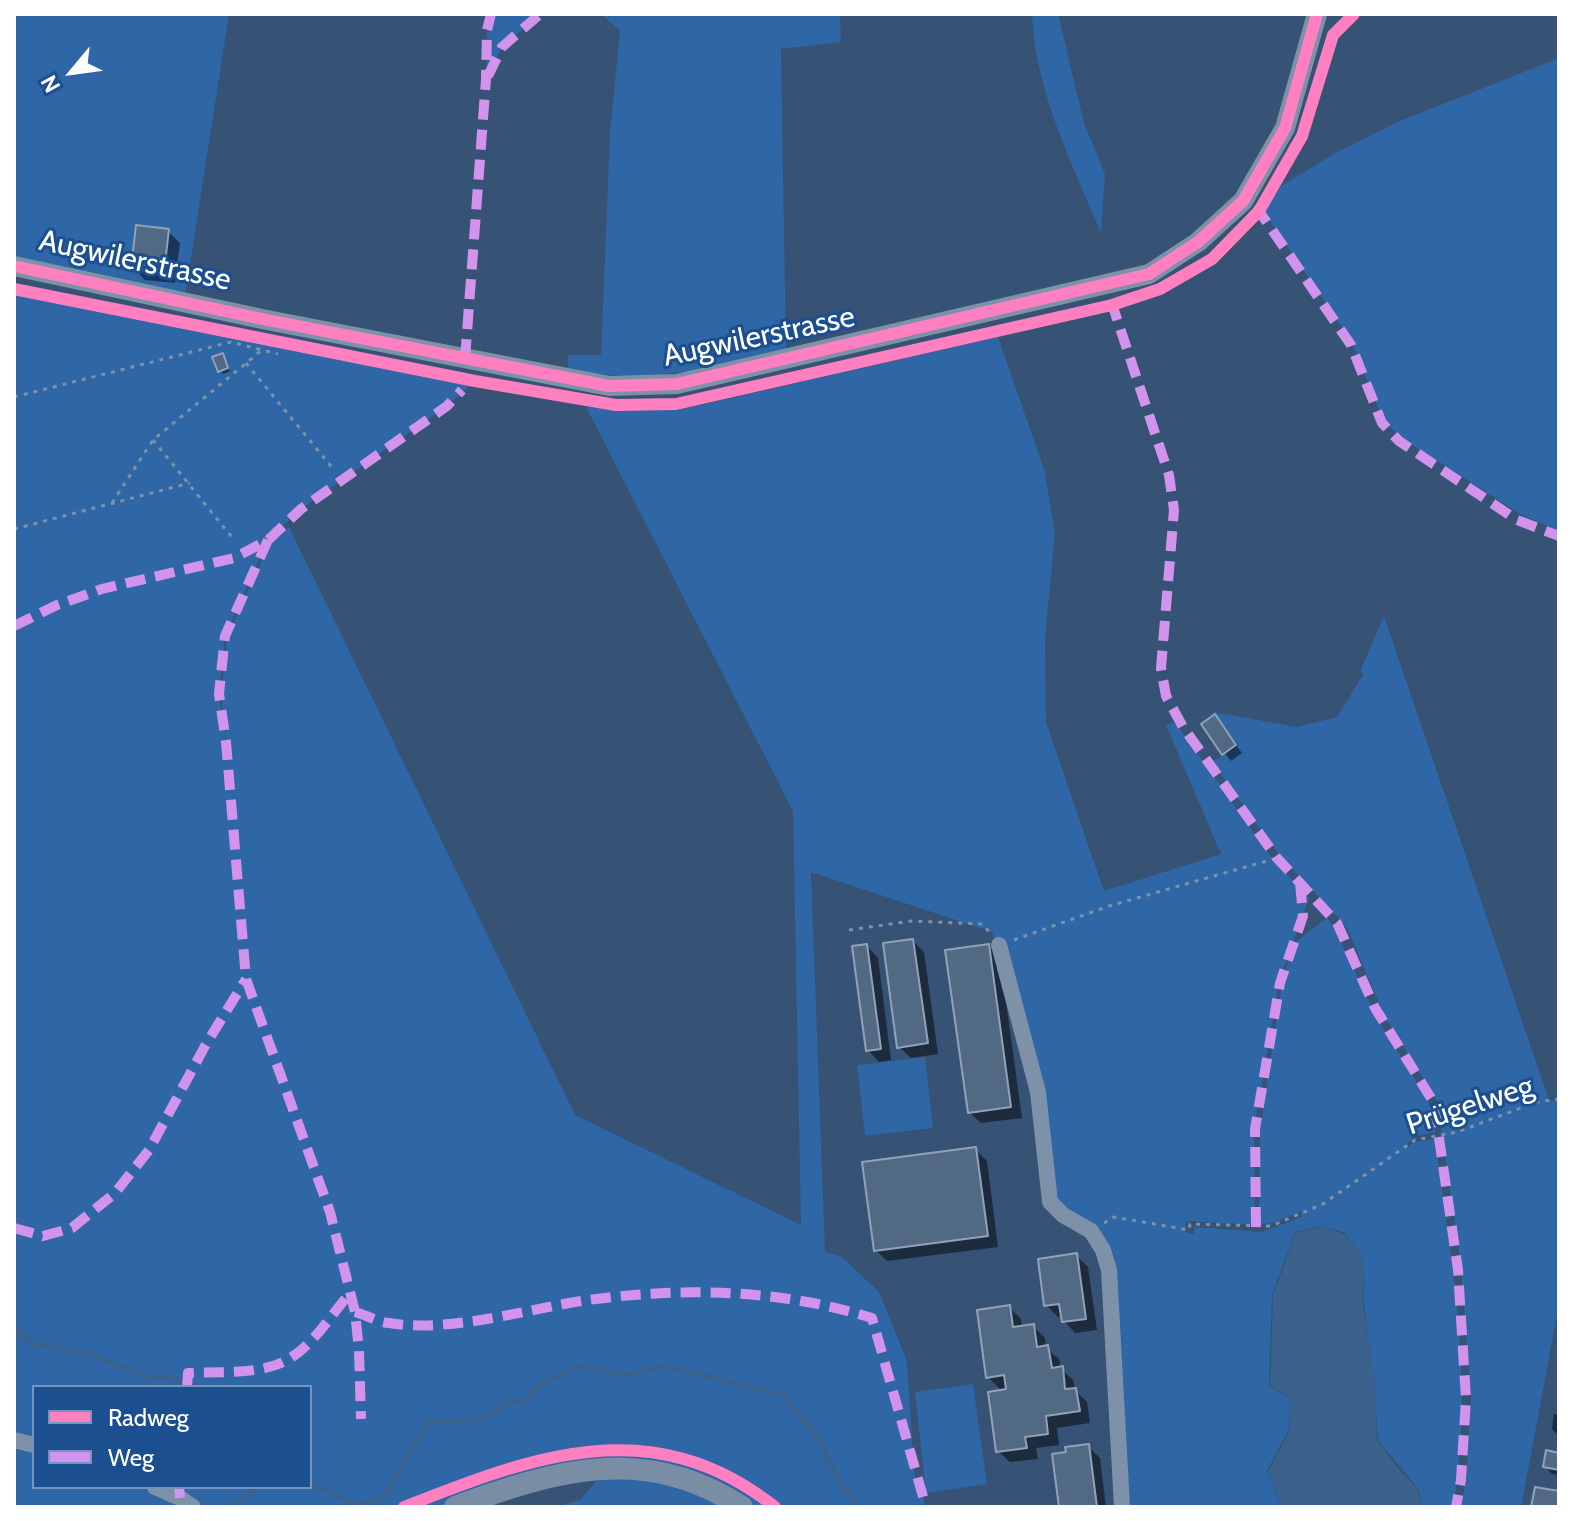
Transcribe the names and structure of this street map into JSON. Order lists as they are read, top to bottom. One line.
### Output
{"streets":{"street":["Augwilerstrasse"],"path":["Prügelweg"]},"legend":["Radweg","Weg"],"north":"bottom left"}
